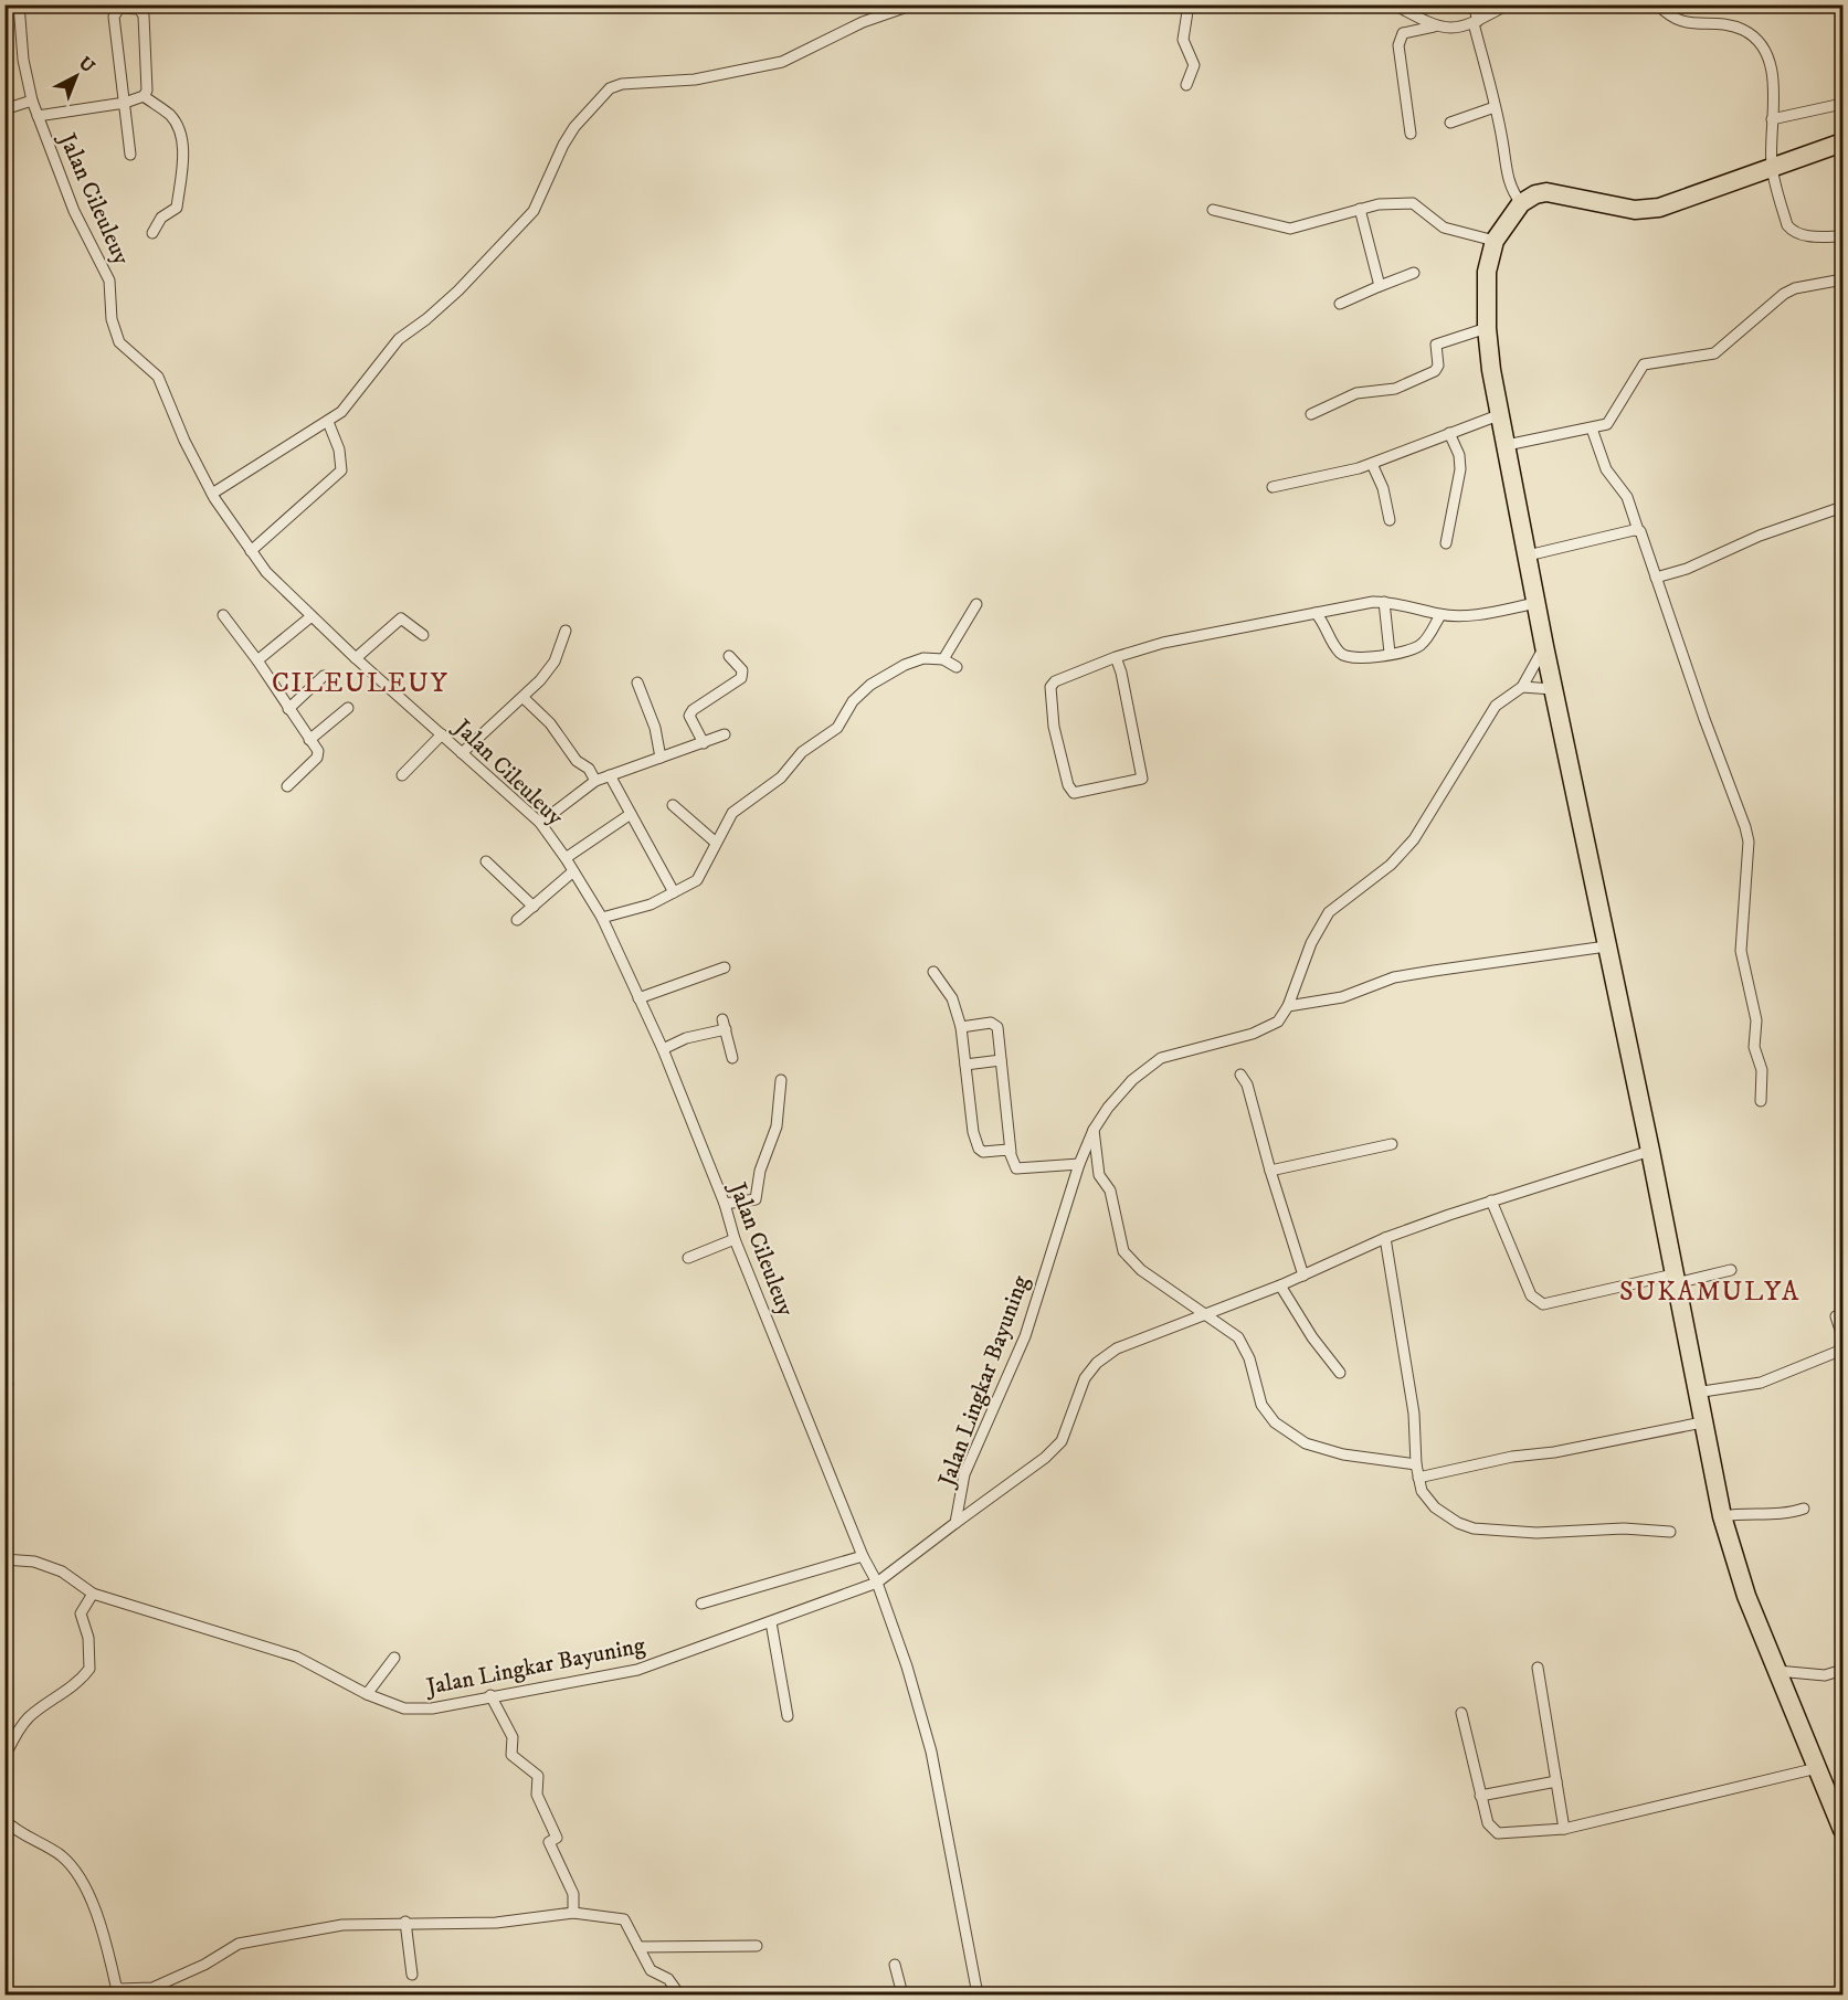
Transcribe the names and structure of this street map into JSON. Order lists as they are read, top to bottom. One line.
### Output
{"streets":{"street":["Jalan Cileuleuy","Jalan Lingkar Bayuning"]},"crossings":[["Jalan Cileuleuy","Jalan Lingkar Bayuning"]],"districts":["CILEULEUY","SUKAMULYA"],"north":"top right"}
